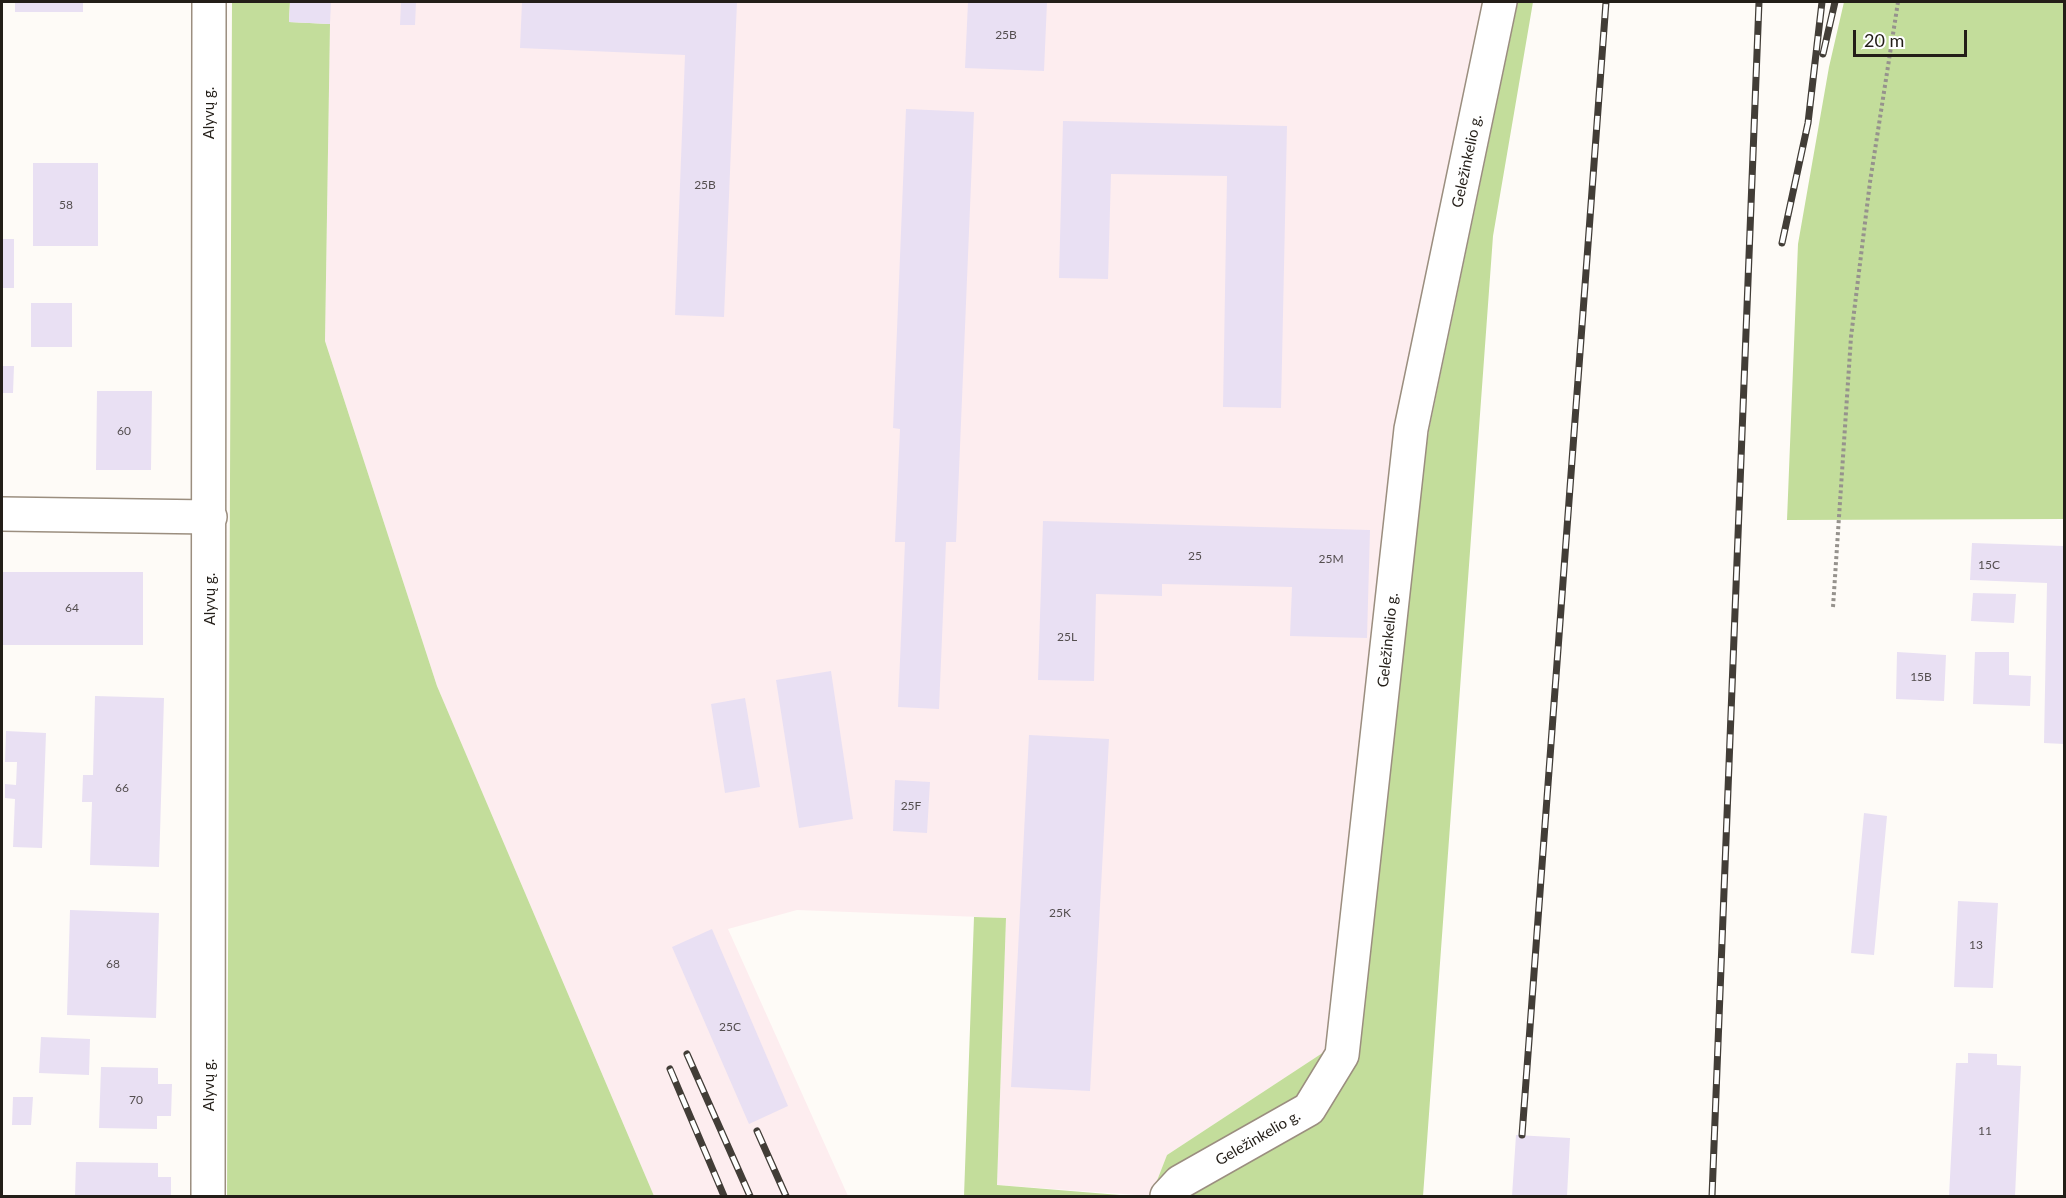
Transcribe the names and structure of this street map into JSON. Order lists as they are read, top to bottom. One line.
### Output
{"streets":{"street":["Alyvų g.","Geležinkelio g."]},"house_numbers":["25B","25B","58","60","25","25M","15C","64","25L","15B","66","25F","25K","13","68","25C","70","11"],"scale_bar":"20 m"}
